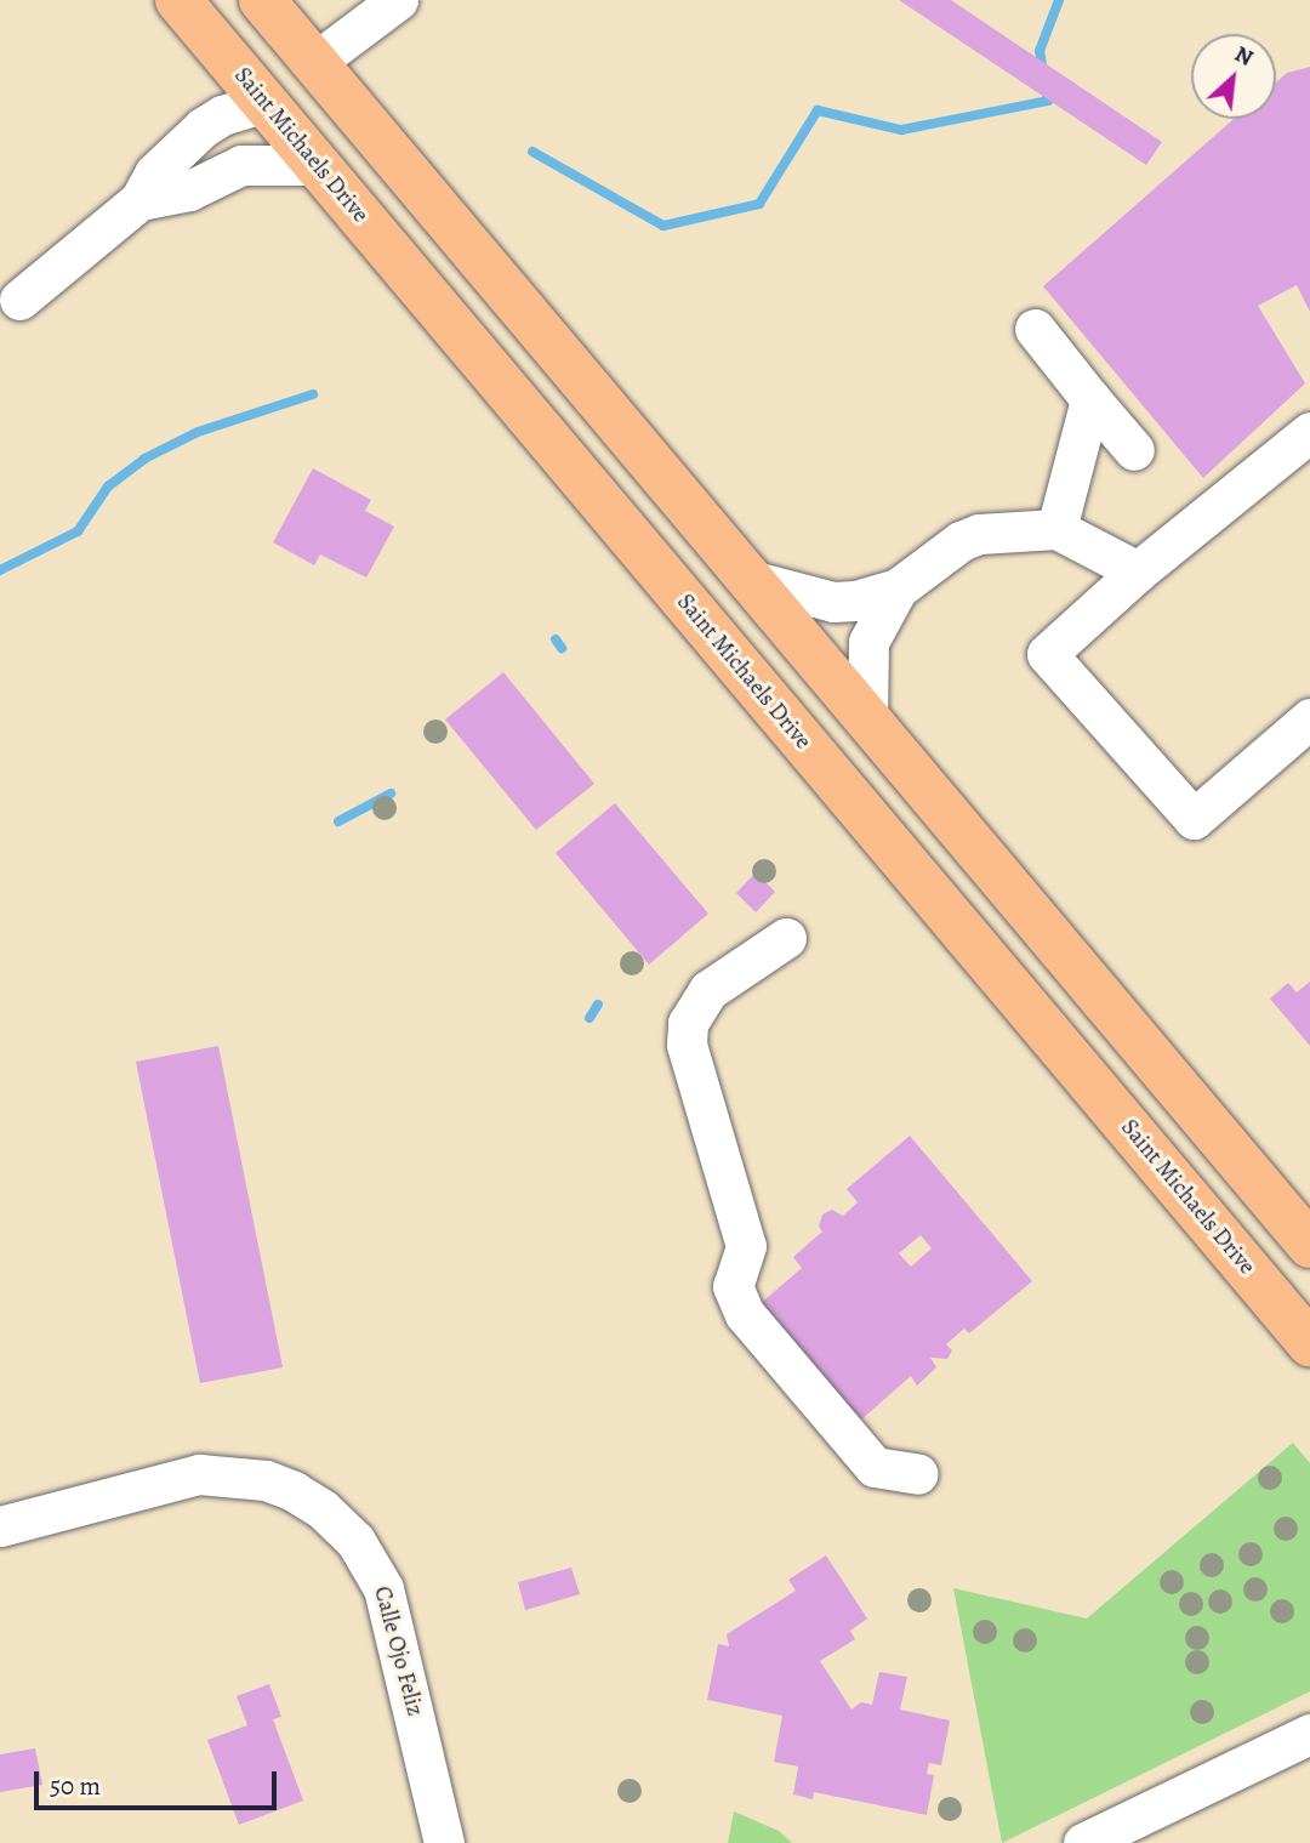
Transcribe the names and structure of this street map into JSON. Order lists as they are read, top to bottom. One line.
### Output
{"streets":{"main road":["Saint Michaels Drive"],"street":["Calle Ojo Feliz"]},"scale_bar":"50 m","north":"top right"}
